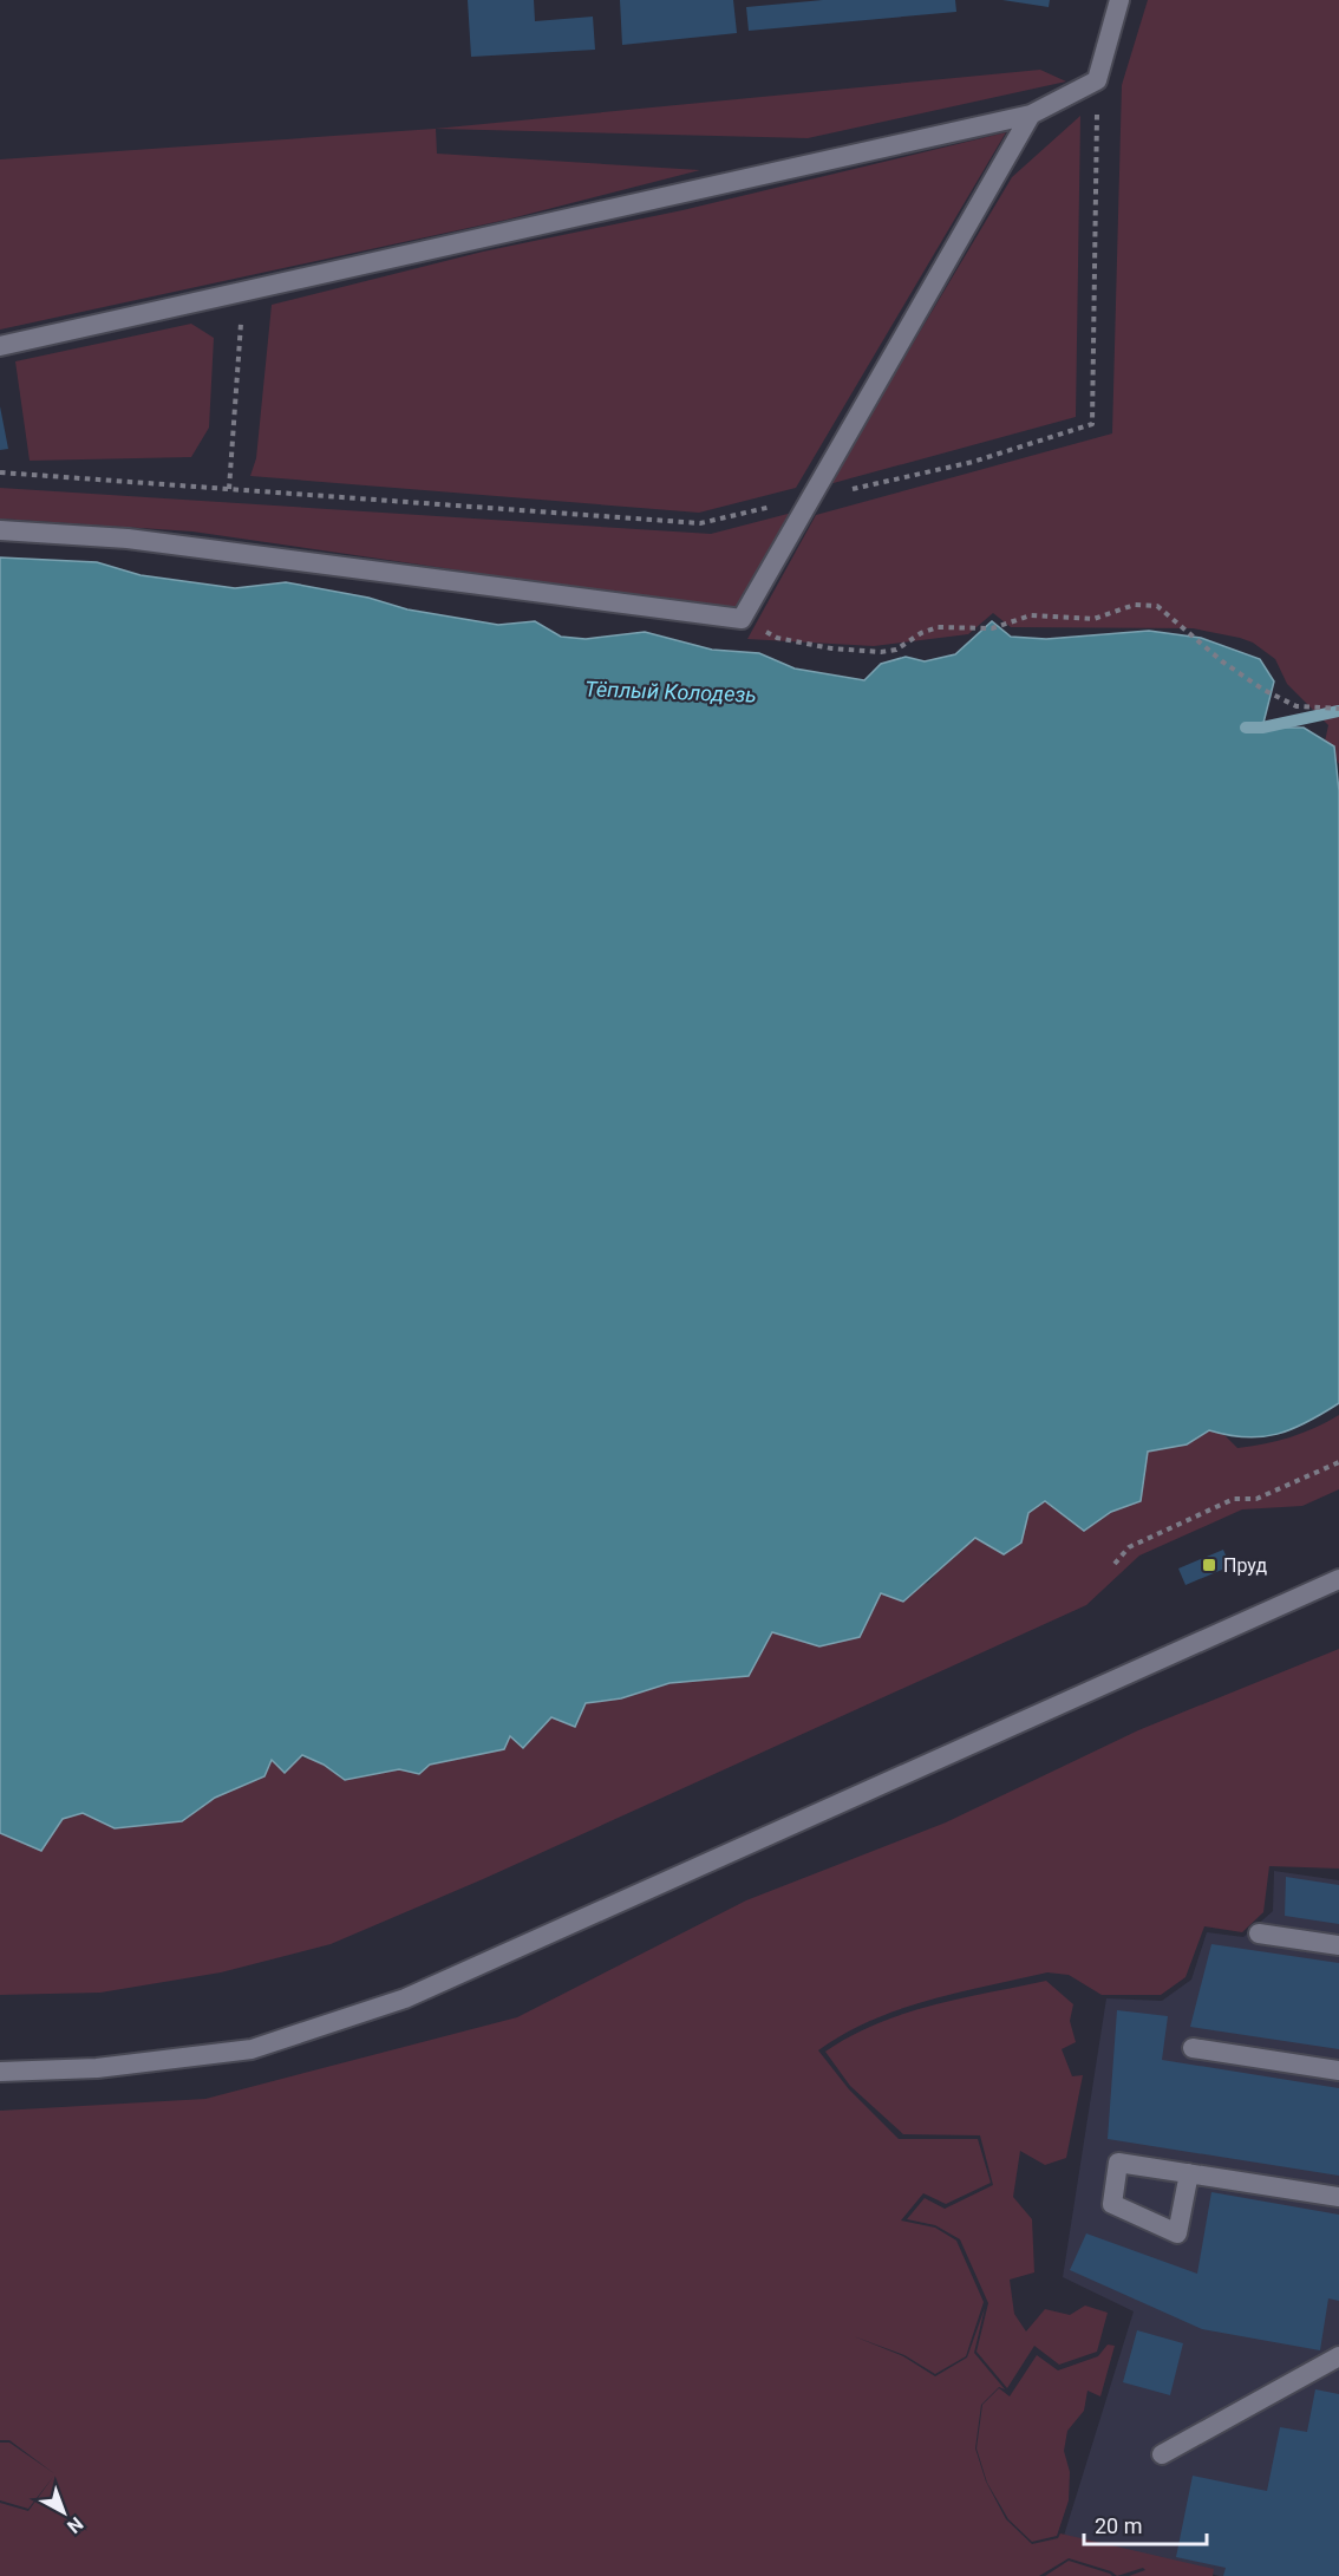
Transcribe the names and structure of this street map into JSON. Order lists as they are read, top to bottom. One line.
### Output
{"water":["Тёплый Колодезь"],"places":{"transit":["Пруд"]},"scale_bar":"20 m","north":"bottom right"}
